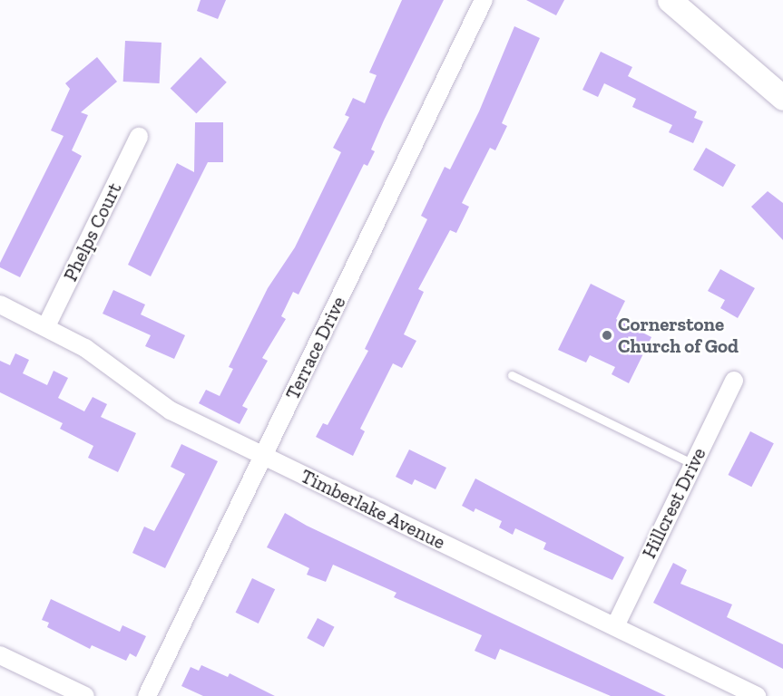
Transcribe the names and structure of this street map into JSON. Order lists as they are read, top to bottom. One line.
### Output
{"streets":{"street":["Phelps Court","Terrace Drive","Hillcrest Drive","Timberlake Avenue"]},"crossings":[["Phelps Court","Timberlake Avenue"],["Terrace Drive","Timberlake Avenue"],["Hillcrest Drive","Timberlake Avenue"]],"places":["Cornerstone Church of God"]}
